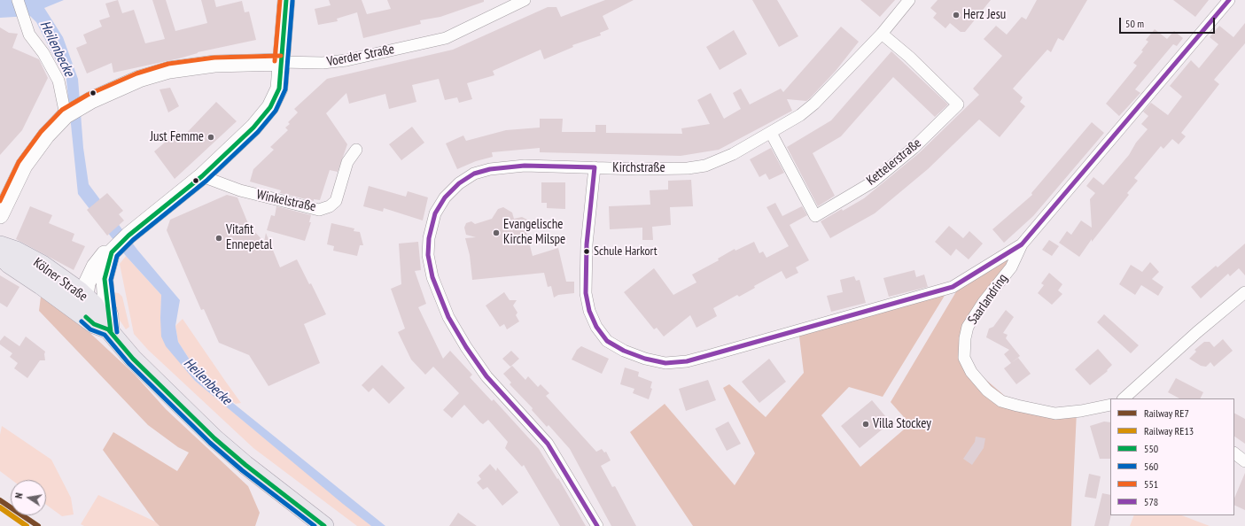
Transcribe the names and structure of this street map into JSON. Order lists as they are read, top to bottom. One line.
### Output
{"streets":{"main road":["Kölner Straße"],"street":["Voerder Straße","Kettelerstraße","Kirchstraße","Winkelstraße","Saarlandring"]},"crossings":[["Kettelerstraße","Kirchstraße"]],"water":["Heilenbecke"],"places":["Herz Jesu","Just Femme","Evangelische Kirche Milspe","Vitafit Ennepetal","Schule Harkort","Villa Stockey"],"lines":["transit line 550","transit line 551","transit line 578","transit line 560","rail line RE7","rail line RE13"],"legend":["Railway RE7","Railway RE13","550","560","551","578"],"scale_bar":"50 m","north":"left"}
